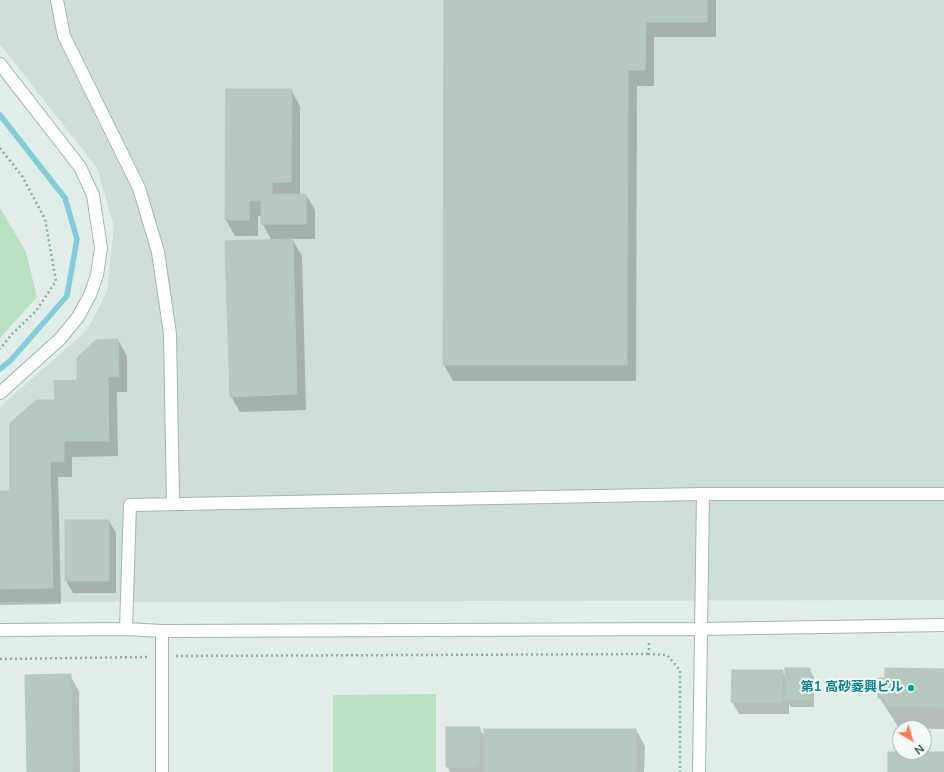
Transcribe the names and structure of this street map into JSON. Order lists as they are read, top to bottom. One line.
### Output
{"places":["第1 高砂菱興ビル"],"north":"bottom right"}
